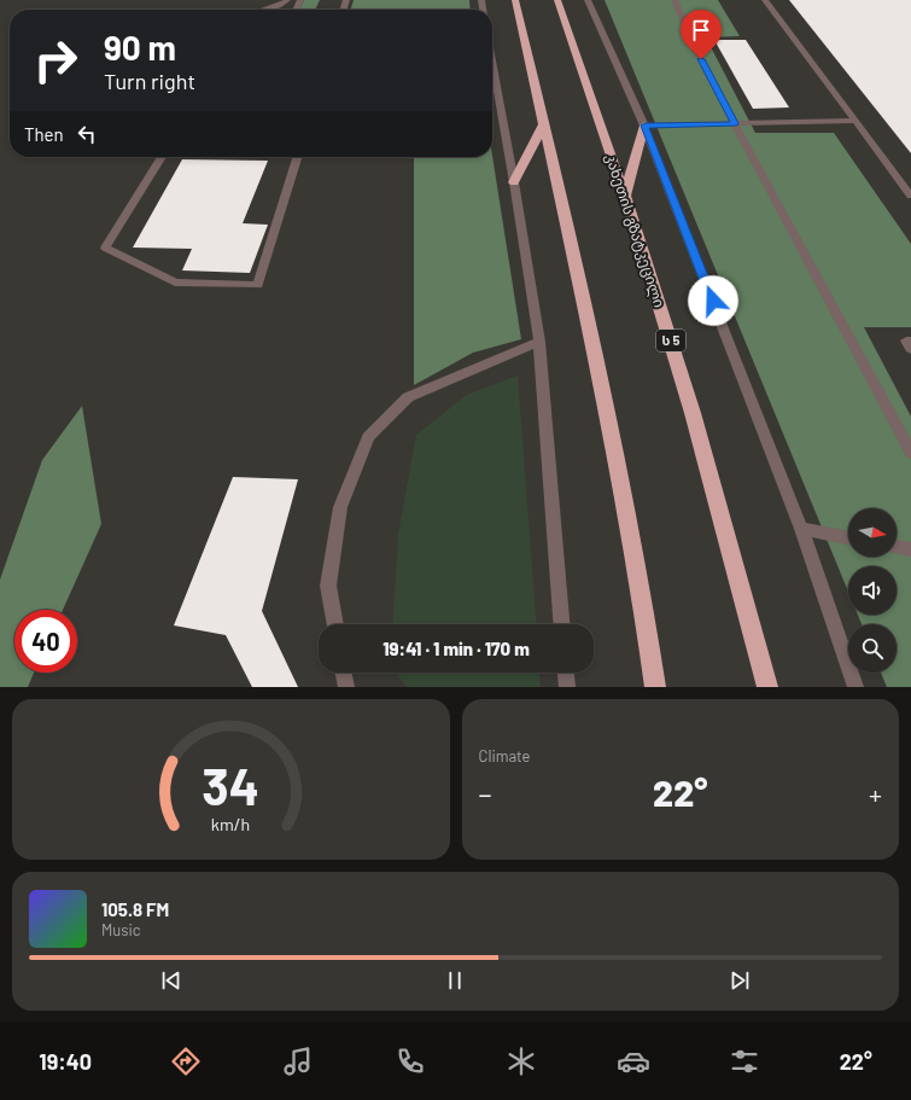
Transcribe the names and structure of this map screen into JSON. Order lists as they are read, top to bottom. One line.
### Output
{"streets":{"highway":["კახეთის გზატკეცილი","ს 5"]},"north":"right","page":{"turn":["90 m","Turn right"],"then":"Then","limit":"40","trip":"19:41 · 1 min · 170 m","tile":"Climate","heat":["−","22°","+"],"song":["105.8 FM","Music"],"tabs":["19:40","22°"],"gauge":["34","km/h"]}}
